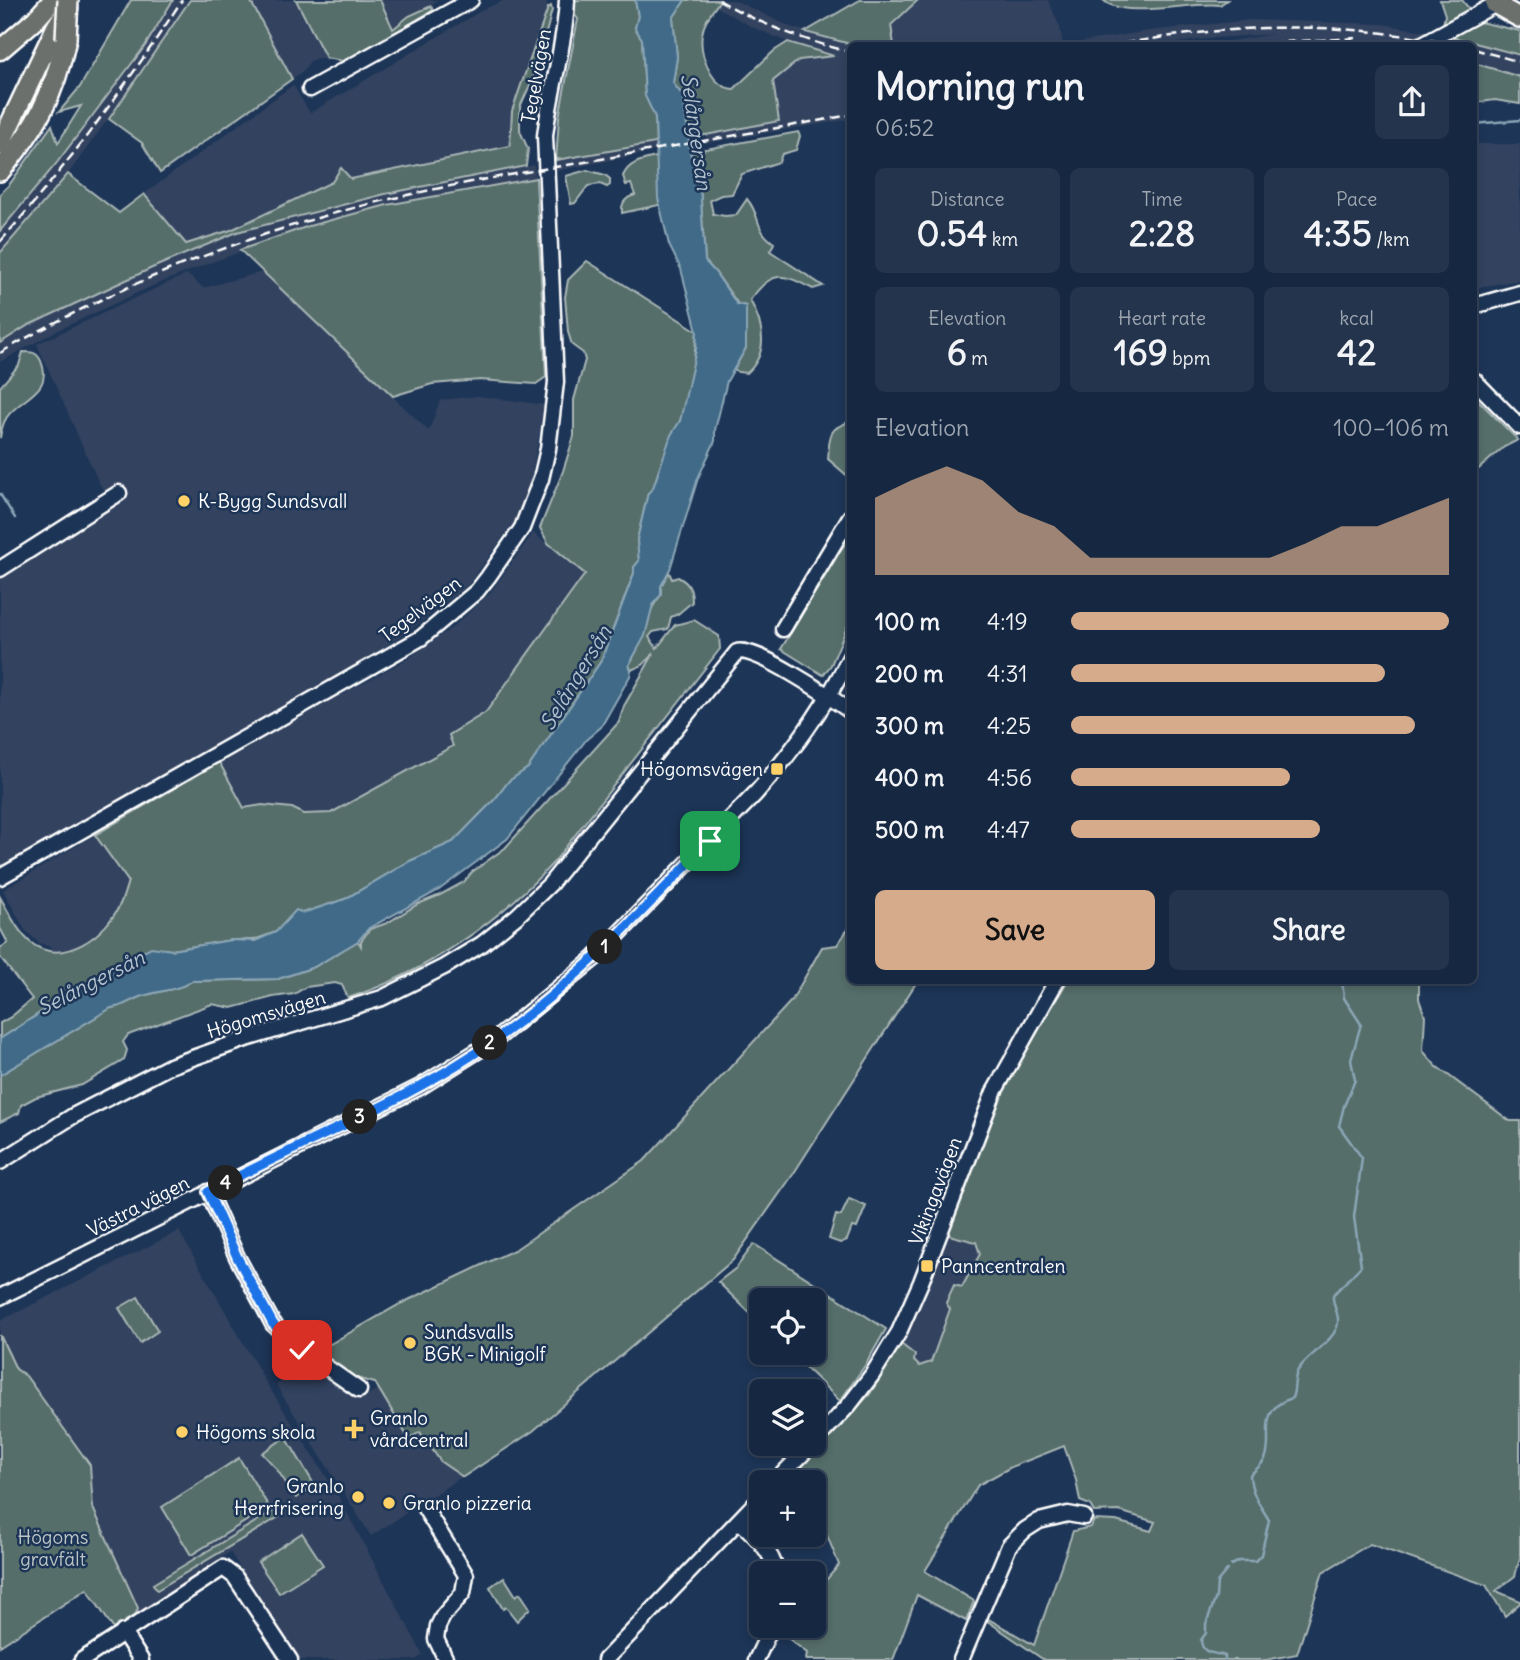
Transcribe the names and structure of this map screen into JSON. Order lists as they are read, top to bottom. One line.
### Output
{"streets":{"street":["Tegelvägen","Högomsvägen","Vikingavägen","Västra vägen"]},"crossings":[["Högomsvägen","Västra vägen"]],"water":["Selångersån"],"parks":["Högoms gravfält"],"places":{"other":["K-Bygg Sundsvall","Sundsvalls BGK - Minigolf","Högoms skola","Granlo Herrfrisering","Granlo pizzeria"],"transit":["Högomsvägen","Panncentralen"],"health":["Granlo vårdcentral"]},"page":{"heading":["Morning run","06:52"],"stats":[["Distance","0.54 km"],["Time","2:28"],["Pace","4:35 /km"],["Elevation","6 m"],["Heart rate","169 bpm"],["kcal","42"]],"chart":["Elevation","100–106 m"],"list":[{"name":"100 m","note":"4:19"},{"name":"200 m","note":"4:31"},{"name":"300 m","note":"4:25"},{"name":"400 m","note":"4:56"},{"name":"500 m","note":"4:47"}],"buttons":["Save","Share"],"pins":["1","2","3","4"],"map_buttons":["+","−"]}}
